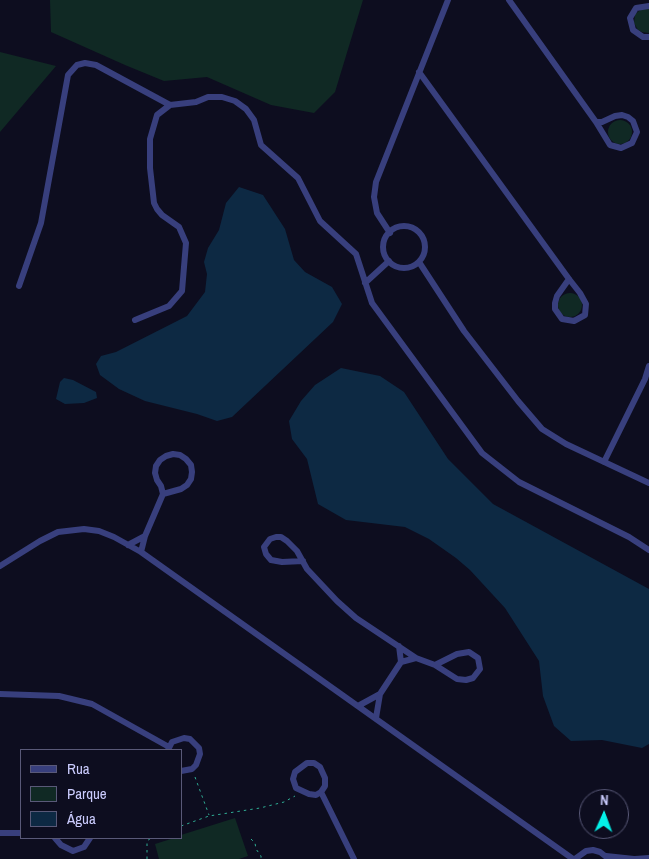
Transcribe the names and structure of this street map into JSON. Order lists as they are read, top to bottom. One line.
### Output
{"legend":["Rua","Parque","Água"],"north":"top"}
